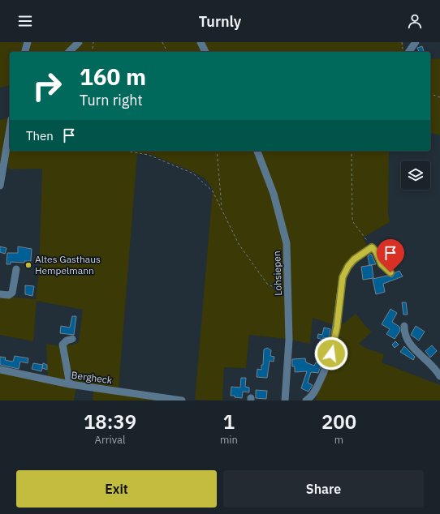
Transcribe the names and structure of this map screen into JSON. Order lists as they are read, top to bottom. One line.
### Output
{"streets":{"street":["Lohsiepen","Bergheck"]},"places":["Altes Gasthaus Hempelmann"],"page":{"header":"Turnly","turn":["160 m","Turn right"],"then":"Then","eta":["18:39","Arrival","1","min","200","m"],"buttons":["Exit","Share"]}}
